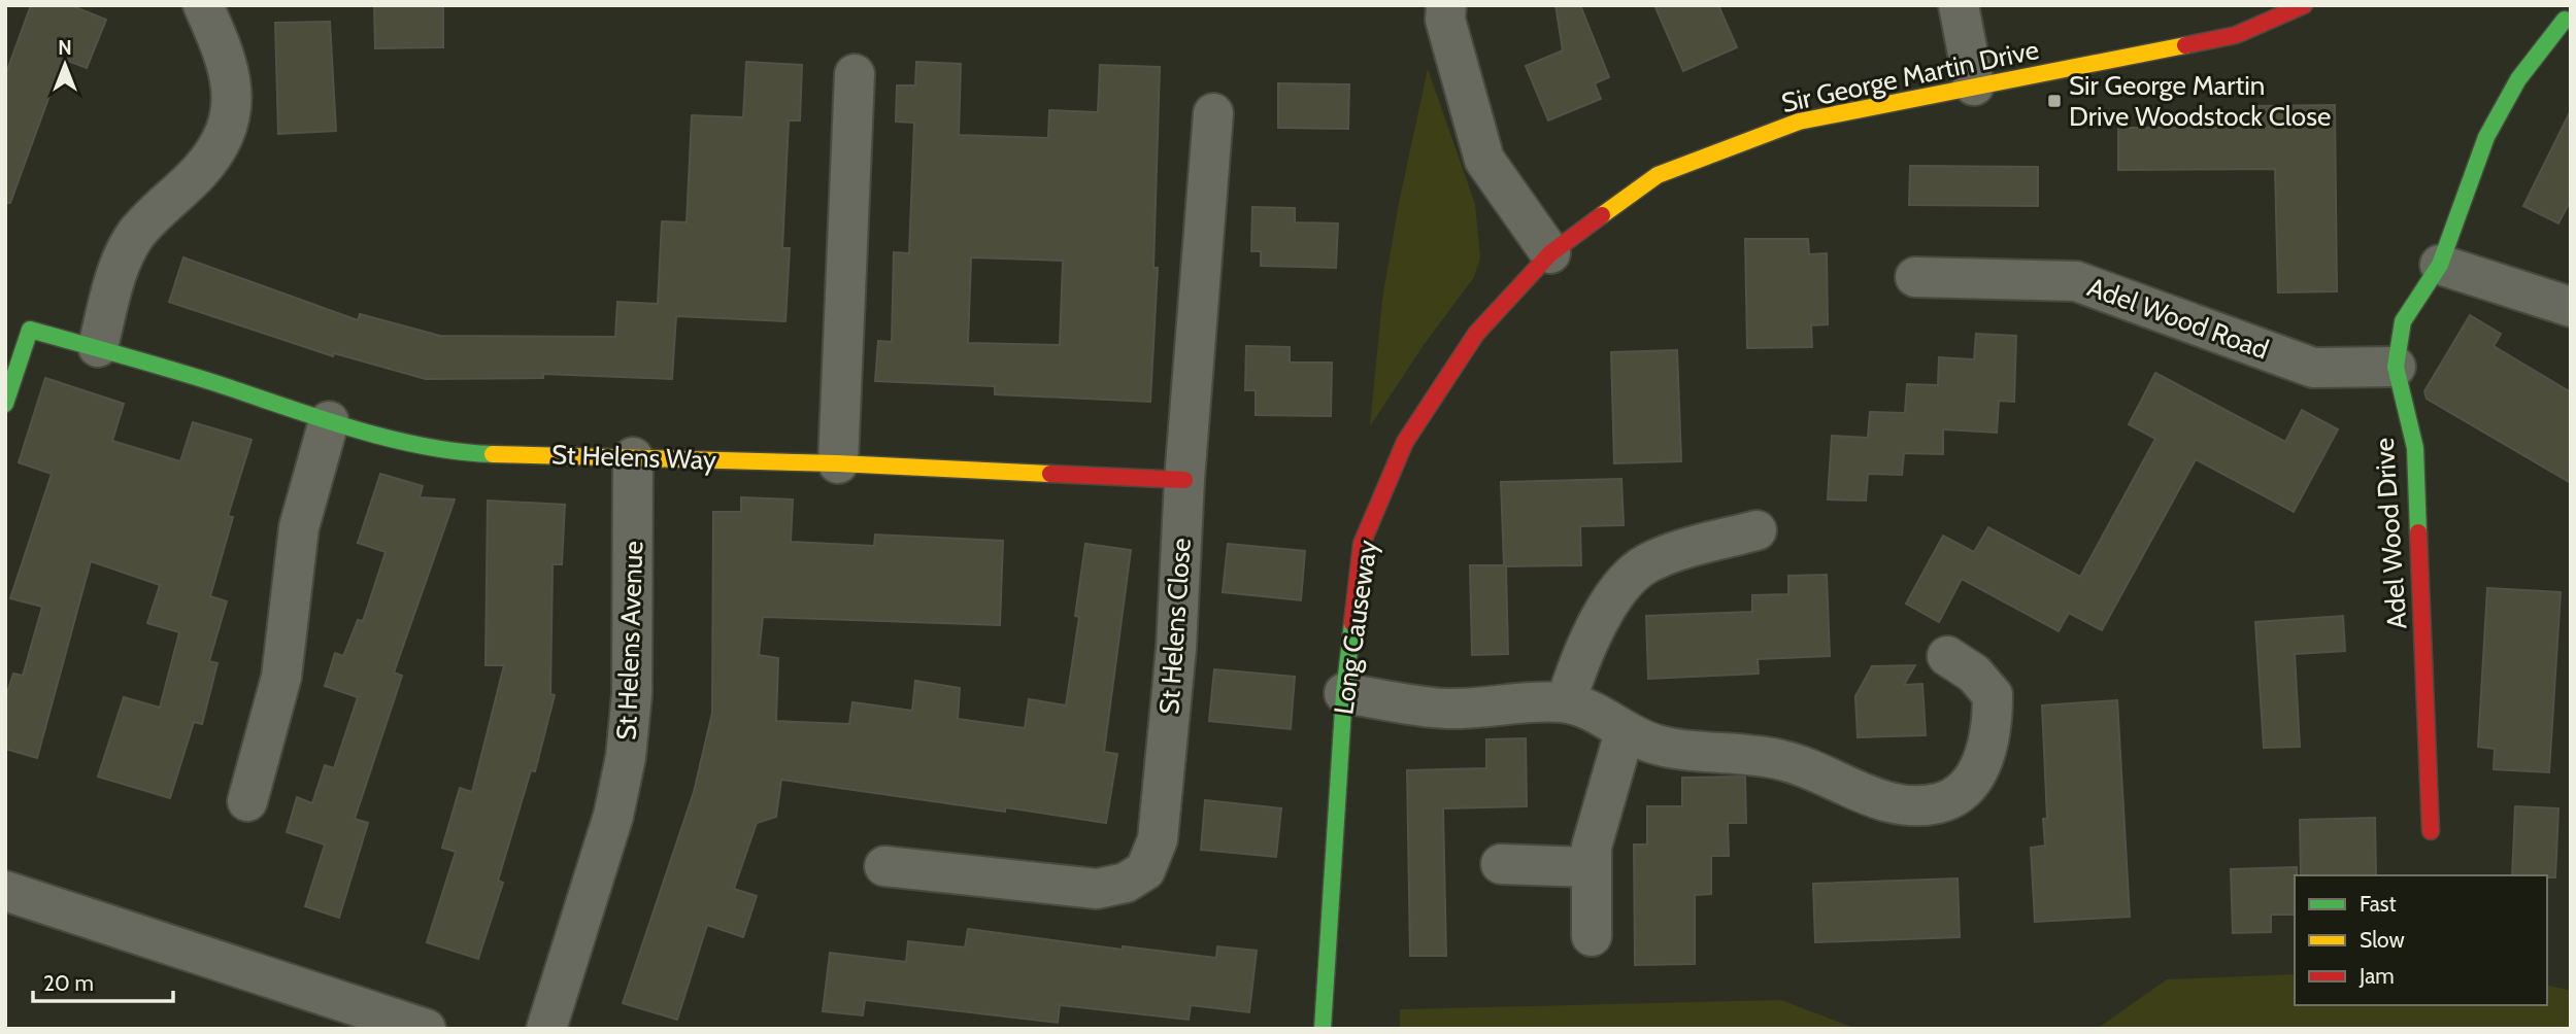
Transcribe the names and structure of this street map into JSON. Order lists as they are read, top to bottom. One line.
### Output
{"streets":{"street":["Sir George Martin Drive","Adel Wood Road","St Helens Way","Adel Wood Drive","St Helens Close","Long Causeway","St Helens Avenue"]},"crossings":[["Sir George Martin Drive","Long Causeway"],["Adel Wood Road","Adel Wood Drive"],["St Helens Way","St Helens Close"],["St Helens Way","St Helens Avenue"]],"places":{"transit":["Sir George Martin Drive Woodstock Close"]},"legend":["Fast","Slow","Jam"],"scale_bar":"20 m","north":"top"}
